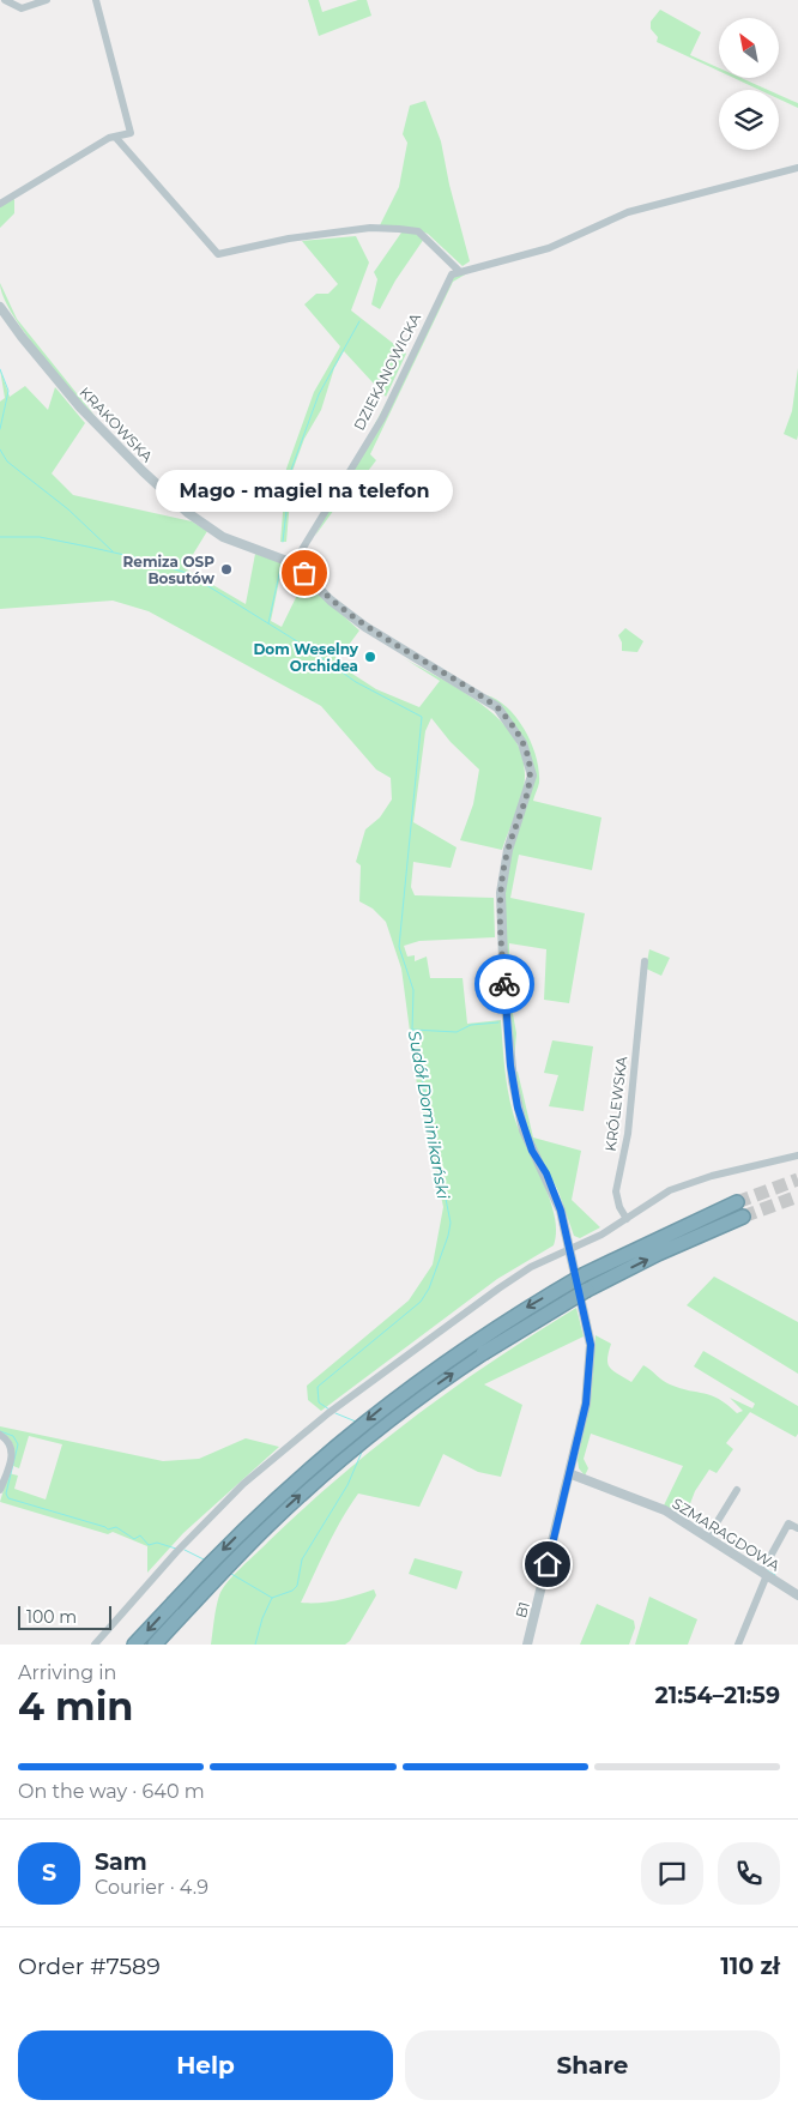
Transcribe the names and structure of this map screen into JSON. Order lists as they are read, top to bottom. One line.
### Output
{"streets":{"street":["DZIEKANOWICKA","KRAKOWSKA","KRÓLEWSKA","SZMARAGDOWA","B1"]},"crossings":[["DZIEKANOWICKA","KRAKOWSKA"],["KRAKOWSKA","SZMARAGDOWA"],["KRAKOWSKA","B1"],["SZMARAGDOWA","B1"]],"water":["Sudół Dominikański"],"places":["Remiza OSP Bosutów","Mago - magiel na telefon","Dom Weselny Orchidea"],"scale_bar":"100 m","north":"top left","page":{"bubble":"Mago - magiel na telefon","scale":"100 m","heading":["4 min","Arriving in","21:54–21:59"],"panel":["Sam","Courier · 4.9","Order #7589","110 zł"],"bar":"On the way · 640 m","round":"S","buttons":["Help","Share"]}}
